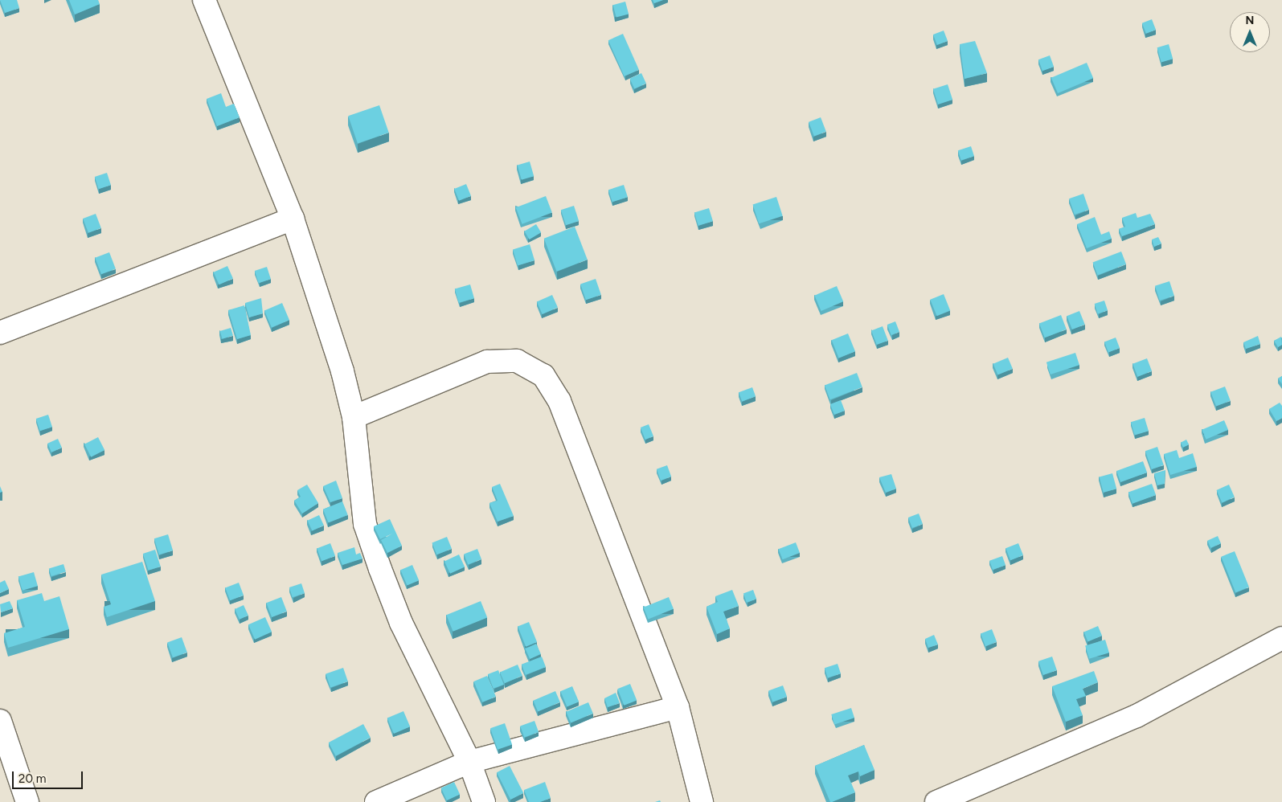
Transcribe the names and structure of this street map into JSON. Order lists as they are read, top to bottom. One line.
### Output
{"scale_bar":"20 m","north":"top"}
